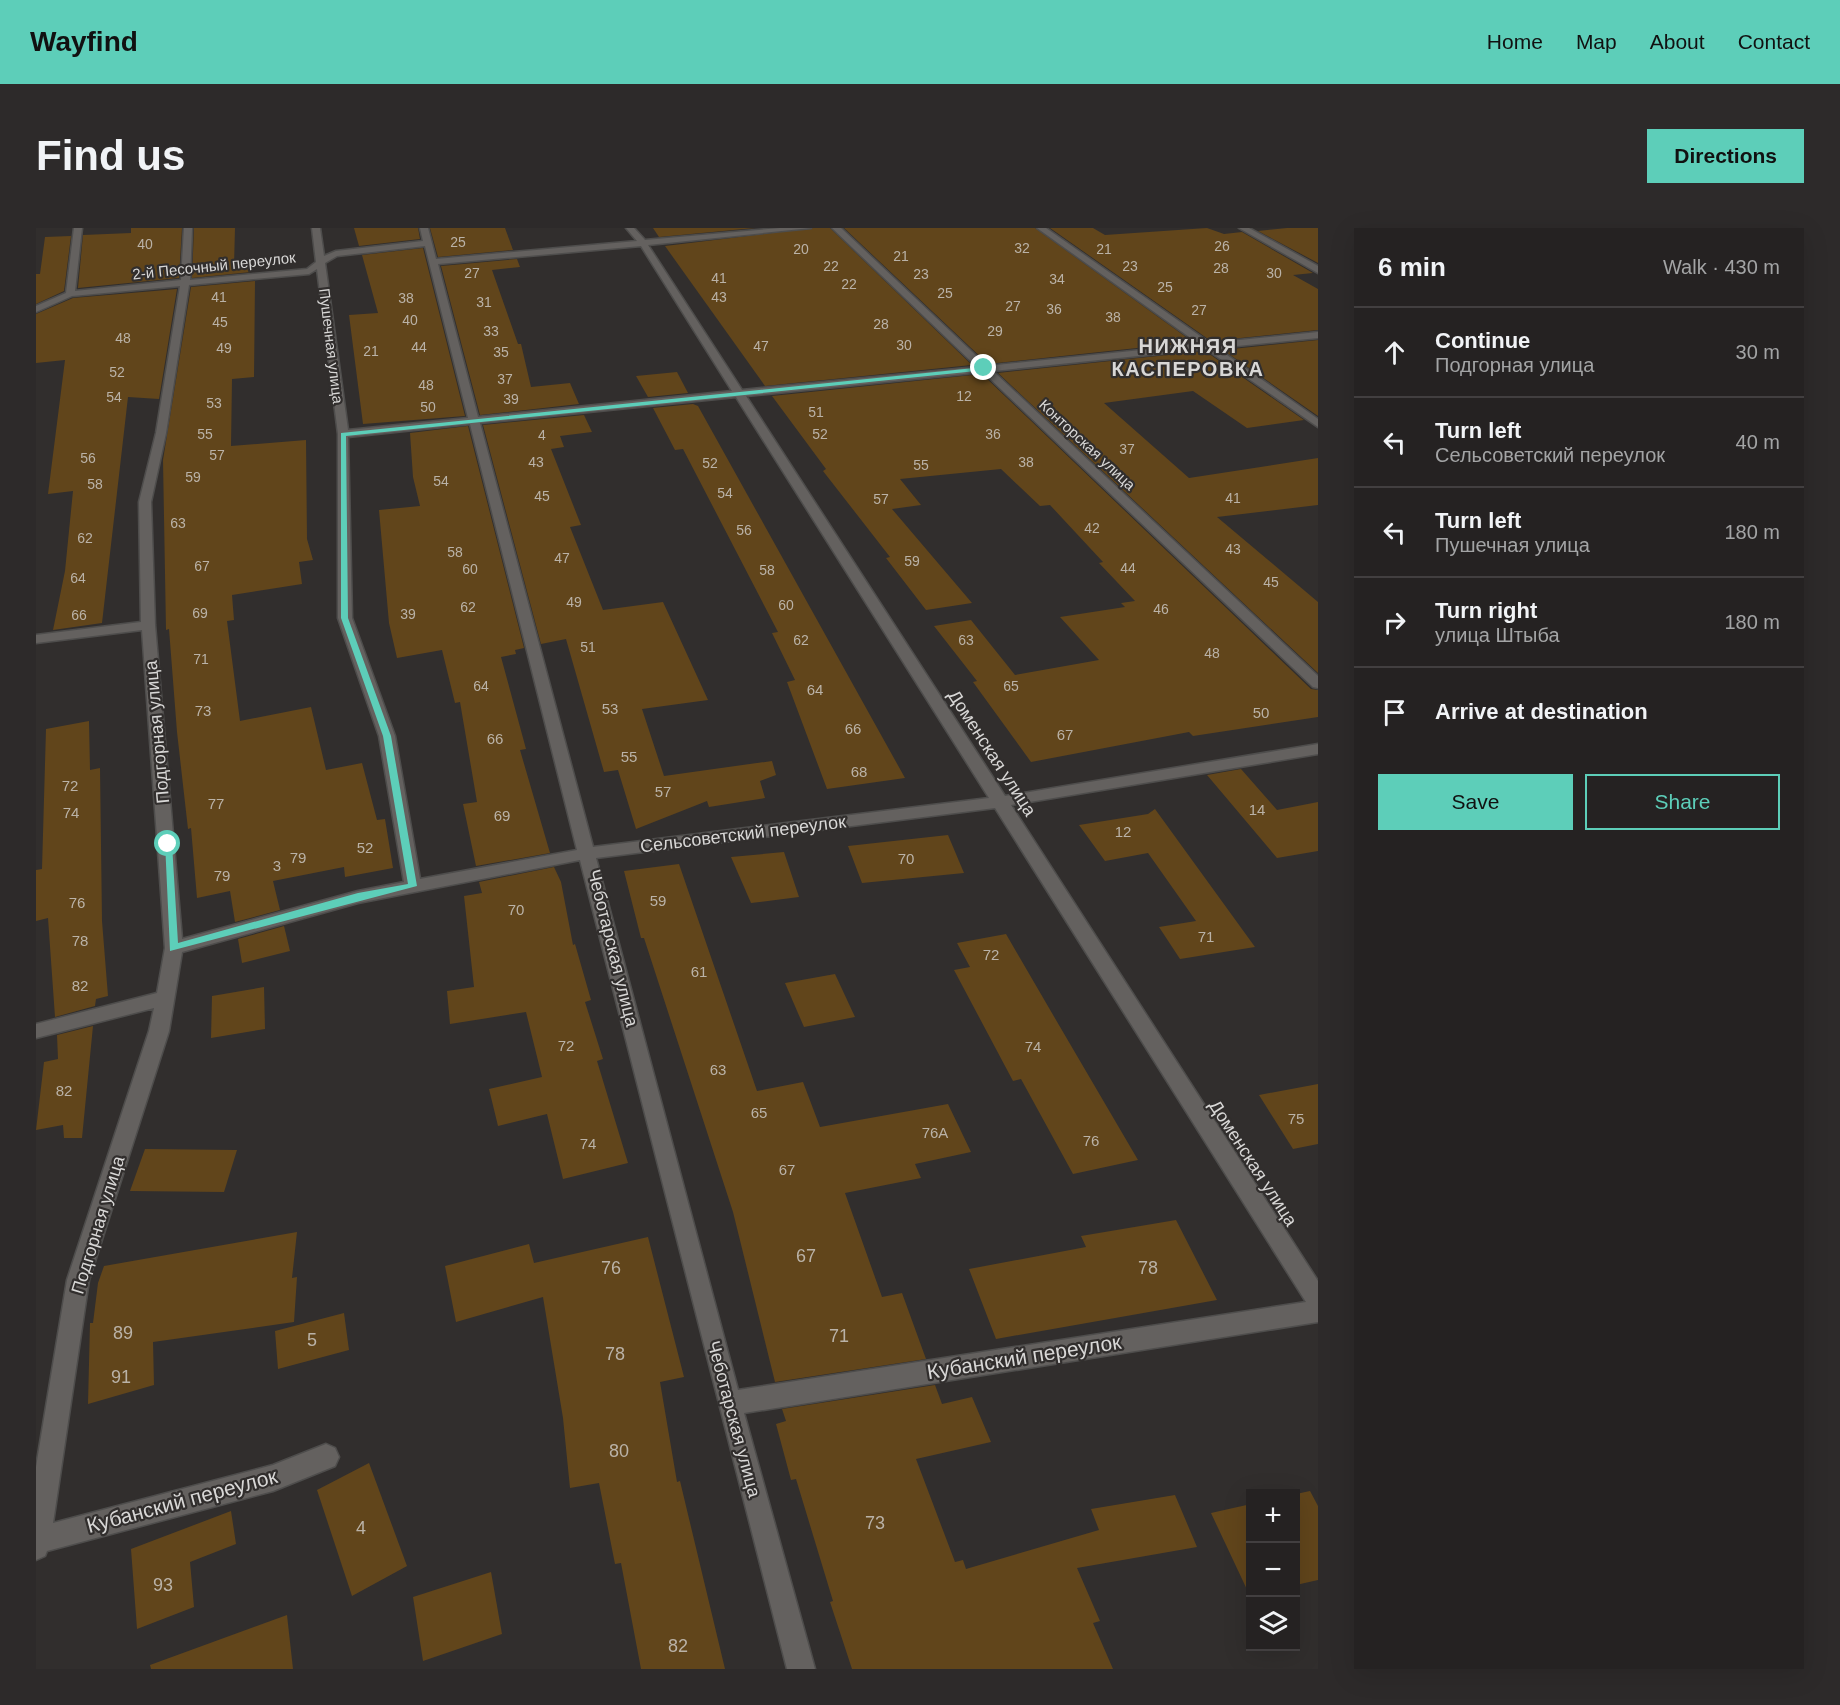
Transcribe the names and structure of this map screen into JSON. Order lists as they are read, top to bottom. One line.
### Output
{"streets":{"street":["2-й Песочный переулок","Пушечная улица","Конторская улица","Подгорная улица","Доменская улица","Сельсоветский переулок","Чеботарская улица","Кубанский переулок"]},"crossings":[["2-й Песочный переулок","Пушечная улица"],["2-й Песочный переулок","Подгорная улица"],["2-й Песочный переулок","Чеботарская улица"],["Пушечная улица","Сельсоветский переулок"],["Подгорная улица","Сельсоветский переулок"],["Подгорная улица","Кубанский переулок"],["Доменская улица","Сельсоветский переулок"],["Сельсоветский переулок","Чеботарская улица"],["Чеботарская улица","Кубанский переулок"]],"districts":["НИЖНЯЯ КАСПЕРОВКА"],"house_numbers":["25","40","26","32","20","21","21","22","23","28","27","30","23","41","34","22","25","25","41","43","38","31","27","36","27","38","40","45","28","33","29","48","30","47","44","49","21","35","52","37","48","12","54","39","53","50","51","55","52","36","4","37","57","56","43","38","52","55","59","54","58","54","45","41","57","63","42","56","62","43","58","47","59","67","44","60","58","64","45","49","60","62","46","69","39","66","62","63","51","48","71","64","65","64","53","73","50","66","67","66","55","68","72","57","77","14","74","69","12","52","79","70","3","79","59","76","70","71","78","72","61","82","72","74","63","82","65","75","76А","76","74","67","67","76","78","89","71","5","78","91","80","73","4","93","82"],"page":{"header":"Wayfind","nav":["Home","Map","About","Contact"],"buttons":["Directions",["Save","Share"]],"title":"Find us","heading":["6 min","Walk · 430 m"],"list":[["Continue","Подгорная улица","30 m"],["Turn left","Сельсоветский переулок","40 m"],["Turn left","Пушечная улица","180 m"],["Turn right","улица Штыба","180 m"],"Arrive at destination"],"map_buttons":["+","−"]}}
